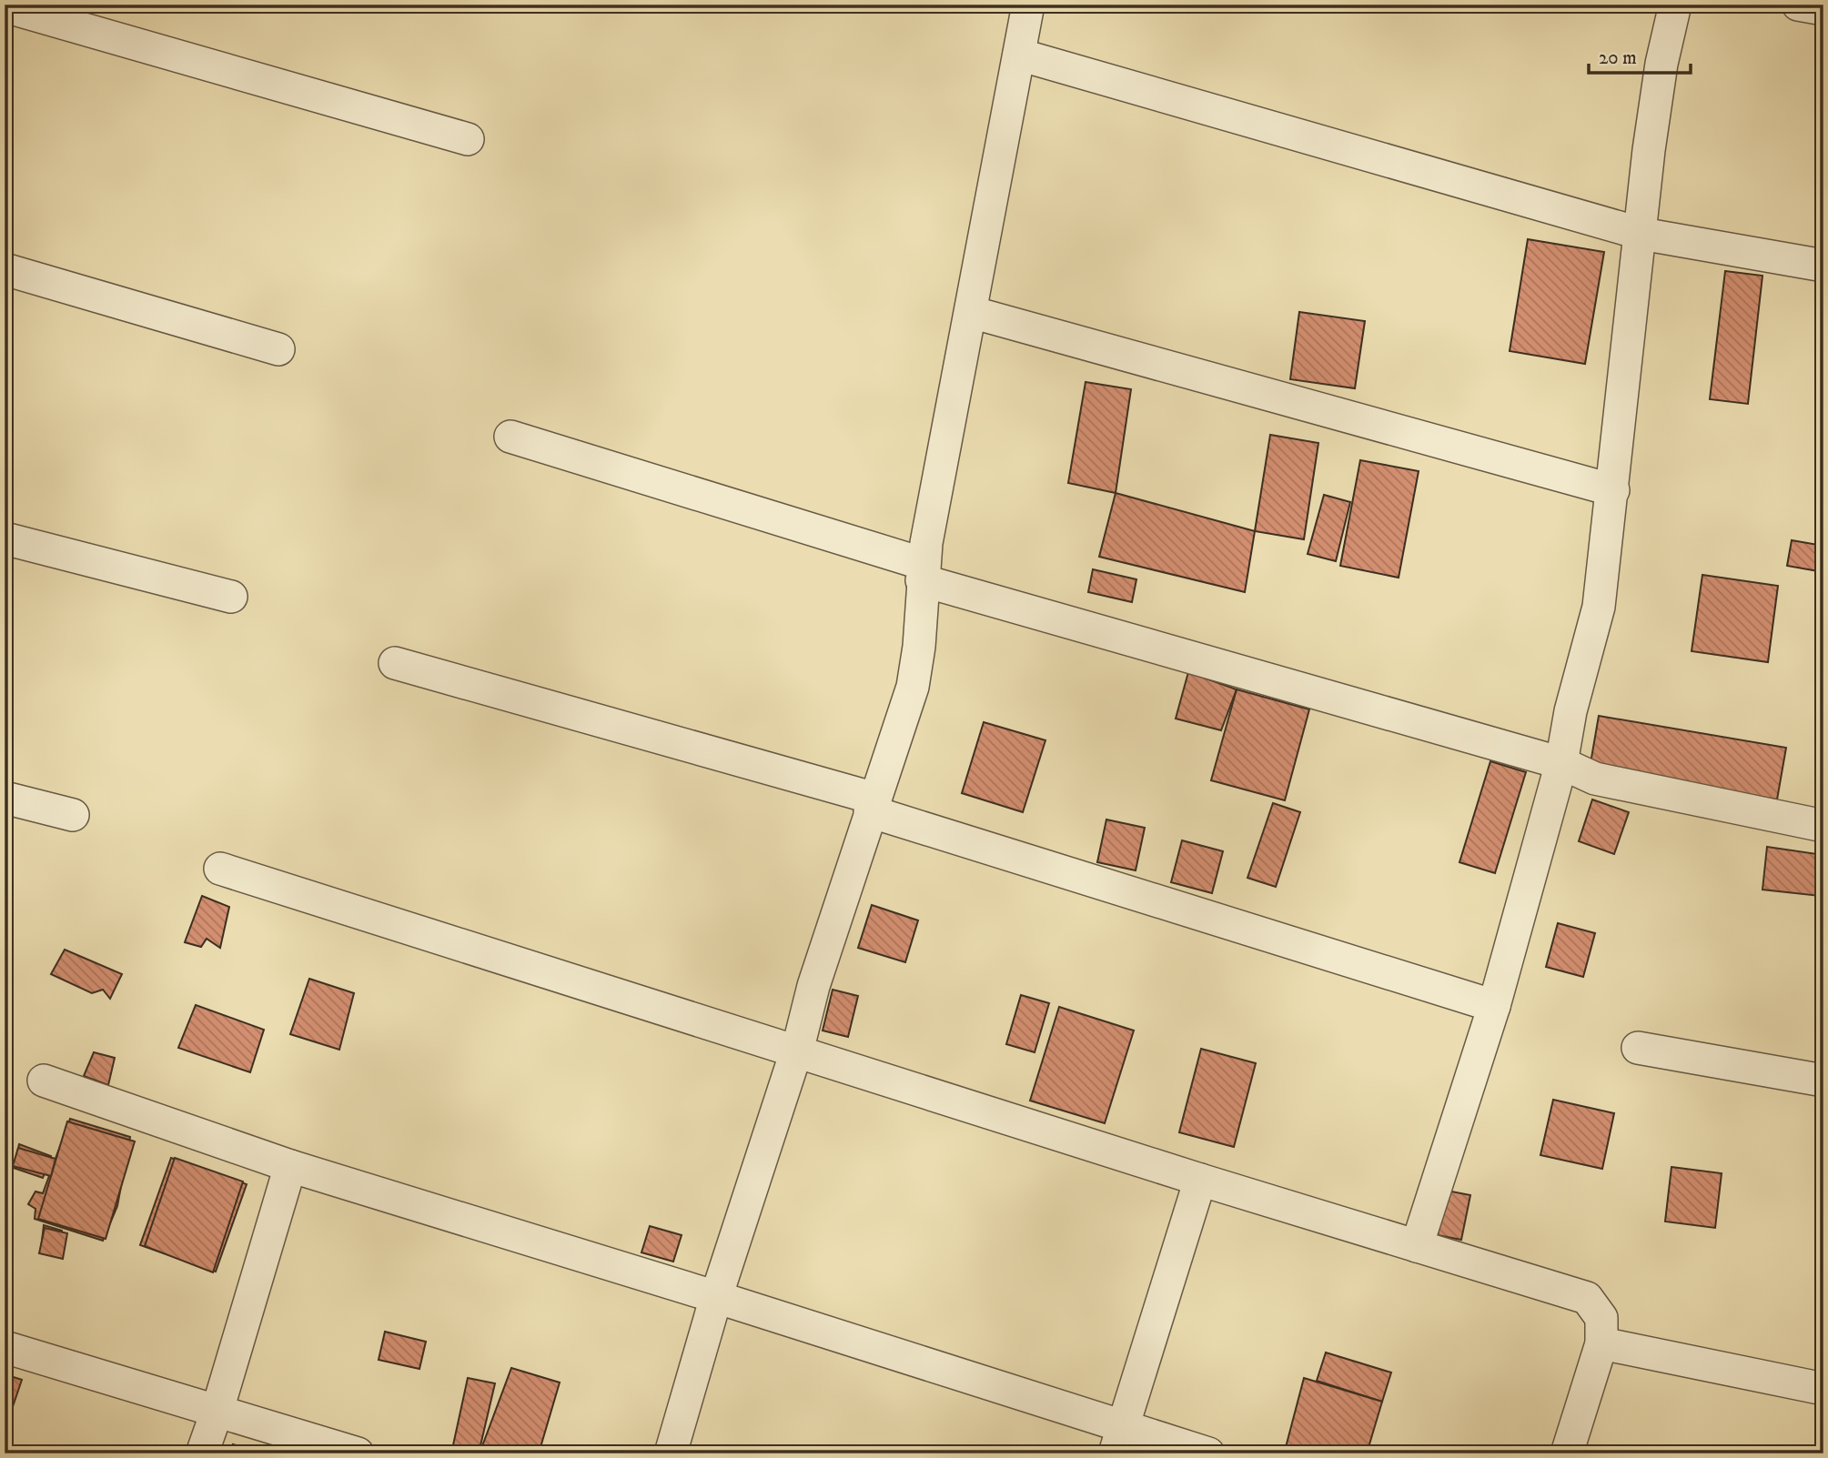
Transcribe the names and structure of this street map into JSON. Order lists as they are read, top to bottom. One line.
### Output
{"scale_bar":"20 m"}
